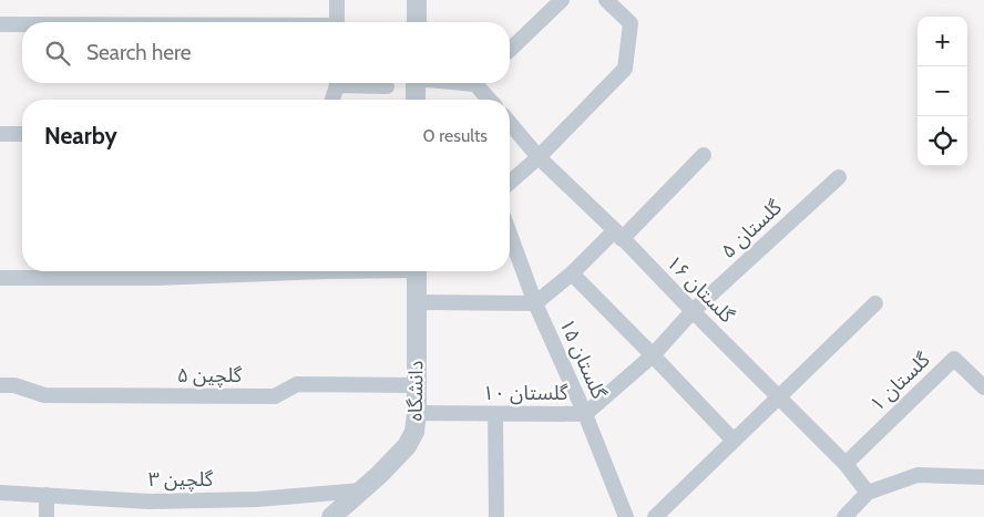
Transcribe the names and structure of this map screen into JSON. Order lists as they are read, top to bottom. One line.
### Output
{"streets":{"street":["گلستان ۵","گلستان ۱۶","گلستان ۱۵","گلچین ۵","گلستان ۱","دانشگاه","گلستان ۱۰","گلچین ۳"]},"crossings":[["گلستان ۵","گلستان ۱۶"],["گلستان ۵","گلستان ۱۰"],["گلستان ۱۶","گلستان ۱"],["گلستان ۱۶","گلستان ۱۰"],["گلستان ۱۵","گلستان ۱۰"],["گلچین ۵","دانشگاه"],["دانشگاه","گلستان ۱۰"],["دانشگاه","گلچین ۳"]],"page":{"map_buttons":["+","−"],"search":"Search here","heading":["Nearby","0 results"]}}
